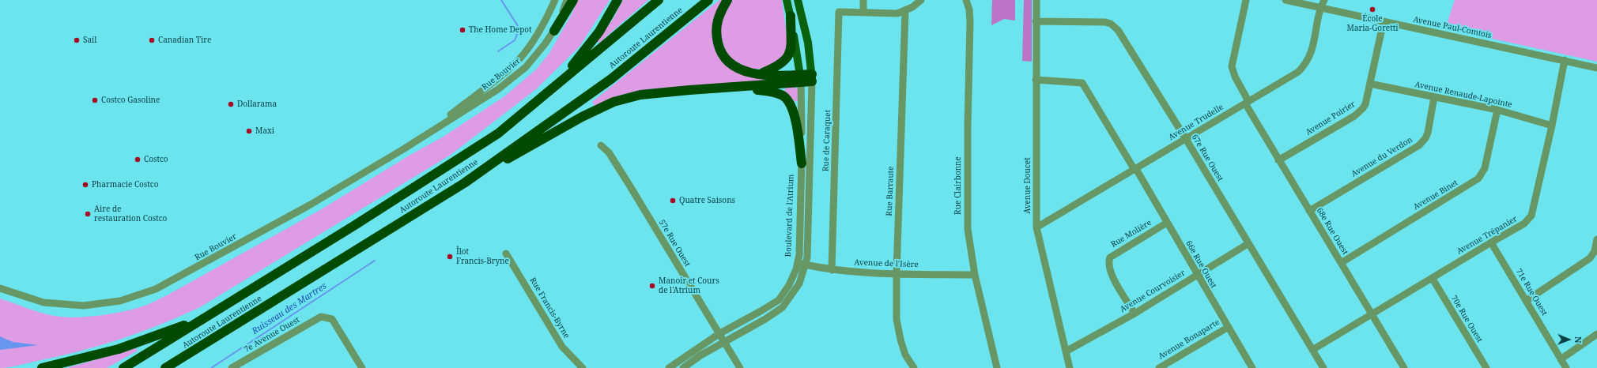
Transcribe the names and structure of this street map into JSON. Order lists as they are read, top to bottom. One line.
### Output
{"streets":{"highway":["Autoroute Laurentienne"],"main road":["Boulevard de l'Atrium"],"street":["Avenue Paul-Comtois","Rue Bouvier","Avenue Renaude-Lapointe","Avenue Poirier","Avenue Trudelle","Rue de Caraquet","Avenue du Verdon","67e Rue Ouest","Rue Clairbonne","Avenue Doucet","Rue Barraute","Avenue Binet","68e Rue Ouest","Rue Molière","Avenue Trépanier","57e Rue Ouest","Avenue de l'Isère","66e Rue Ouest","Avenue Courvoisier","71e Rue Ouest","Rue Francis-Byrne","70e Rue Ouest","7e Avenue Ouest","Avenue Bonaparte"]},"crossings":[["Avenue Paul-Comtois","Avenue Poirier"],["Avenue Paul-Comtois","Avenue Trudelle"],["Avenue Paul-Comtois","Avenue Trépanier"],["Avenue Renaude-Lapointe","Avenue Poirier"],["Avenue Renaude-Lapointe","Avenue du Verdon"],["Avenue Renaude-Lapointe","Avenue Binet"],["Avenue Renaude-Lapointe","Avenue Trépanier"],["Avenue Poirier","68e Rue Ouest"],["Avenue Trudelle","67e Rue Ouest"],["Avenue Trudelle","Avenue Doucet"],["Avenue Trudelle","68e Rue Ouest"],["Avenue Trudelle","66e Rue Ouest"],["Rue de Caraquet","Avenue de l'Isère"],["Avenue du Verdon","68e Rue Ouest"],["67e Rue Ouest","Avenue Doucet"],["67e Rue Ouest","Avenue Trépanier"],["67e Rue Ouest","Avenue Courvoisier"],["Rue Clairbonne","Avenue de l'Isère"],["Avenue Doucet","66e Rue Ouest"],["Avenue Doucet","Avenue Courvoisier"],["Rue Barraute","Avenue de l'Isère"],["Avenue Binet","68e Rue Ouest"],["Boulevard de l'Atrium","57e Rue Ouest"],["Boulevard de l'Atrium","Avenue de l'Isère"],["68e Rue Ouest","Avenue Trépanier"],["Rue Molière","66e Rue Ouest"],["Rue Molière","Avenue Courvoisier"],["Avenue Trépanier","71e Rue Ouest"],["Avenue Trépanier","70e Rue Ouest"],["66e Rue Ouest","Avenue Courvoisier"],["66e Rue Ouest","Avenue Bonaparte"]],"water":["Ruisseau des Martres"],"places":["École Maria-Goretti","The Home Depot","Sail","Canadian Tire","Costco Gasoline","Dollarama","Maxi","Costco","Pharmacie Costco","Quatre Saisons","Aire de restauration Costco","Îlot Francis-Bryne","Manoir et Cours de l'Atrium"],"north":"right"}
